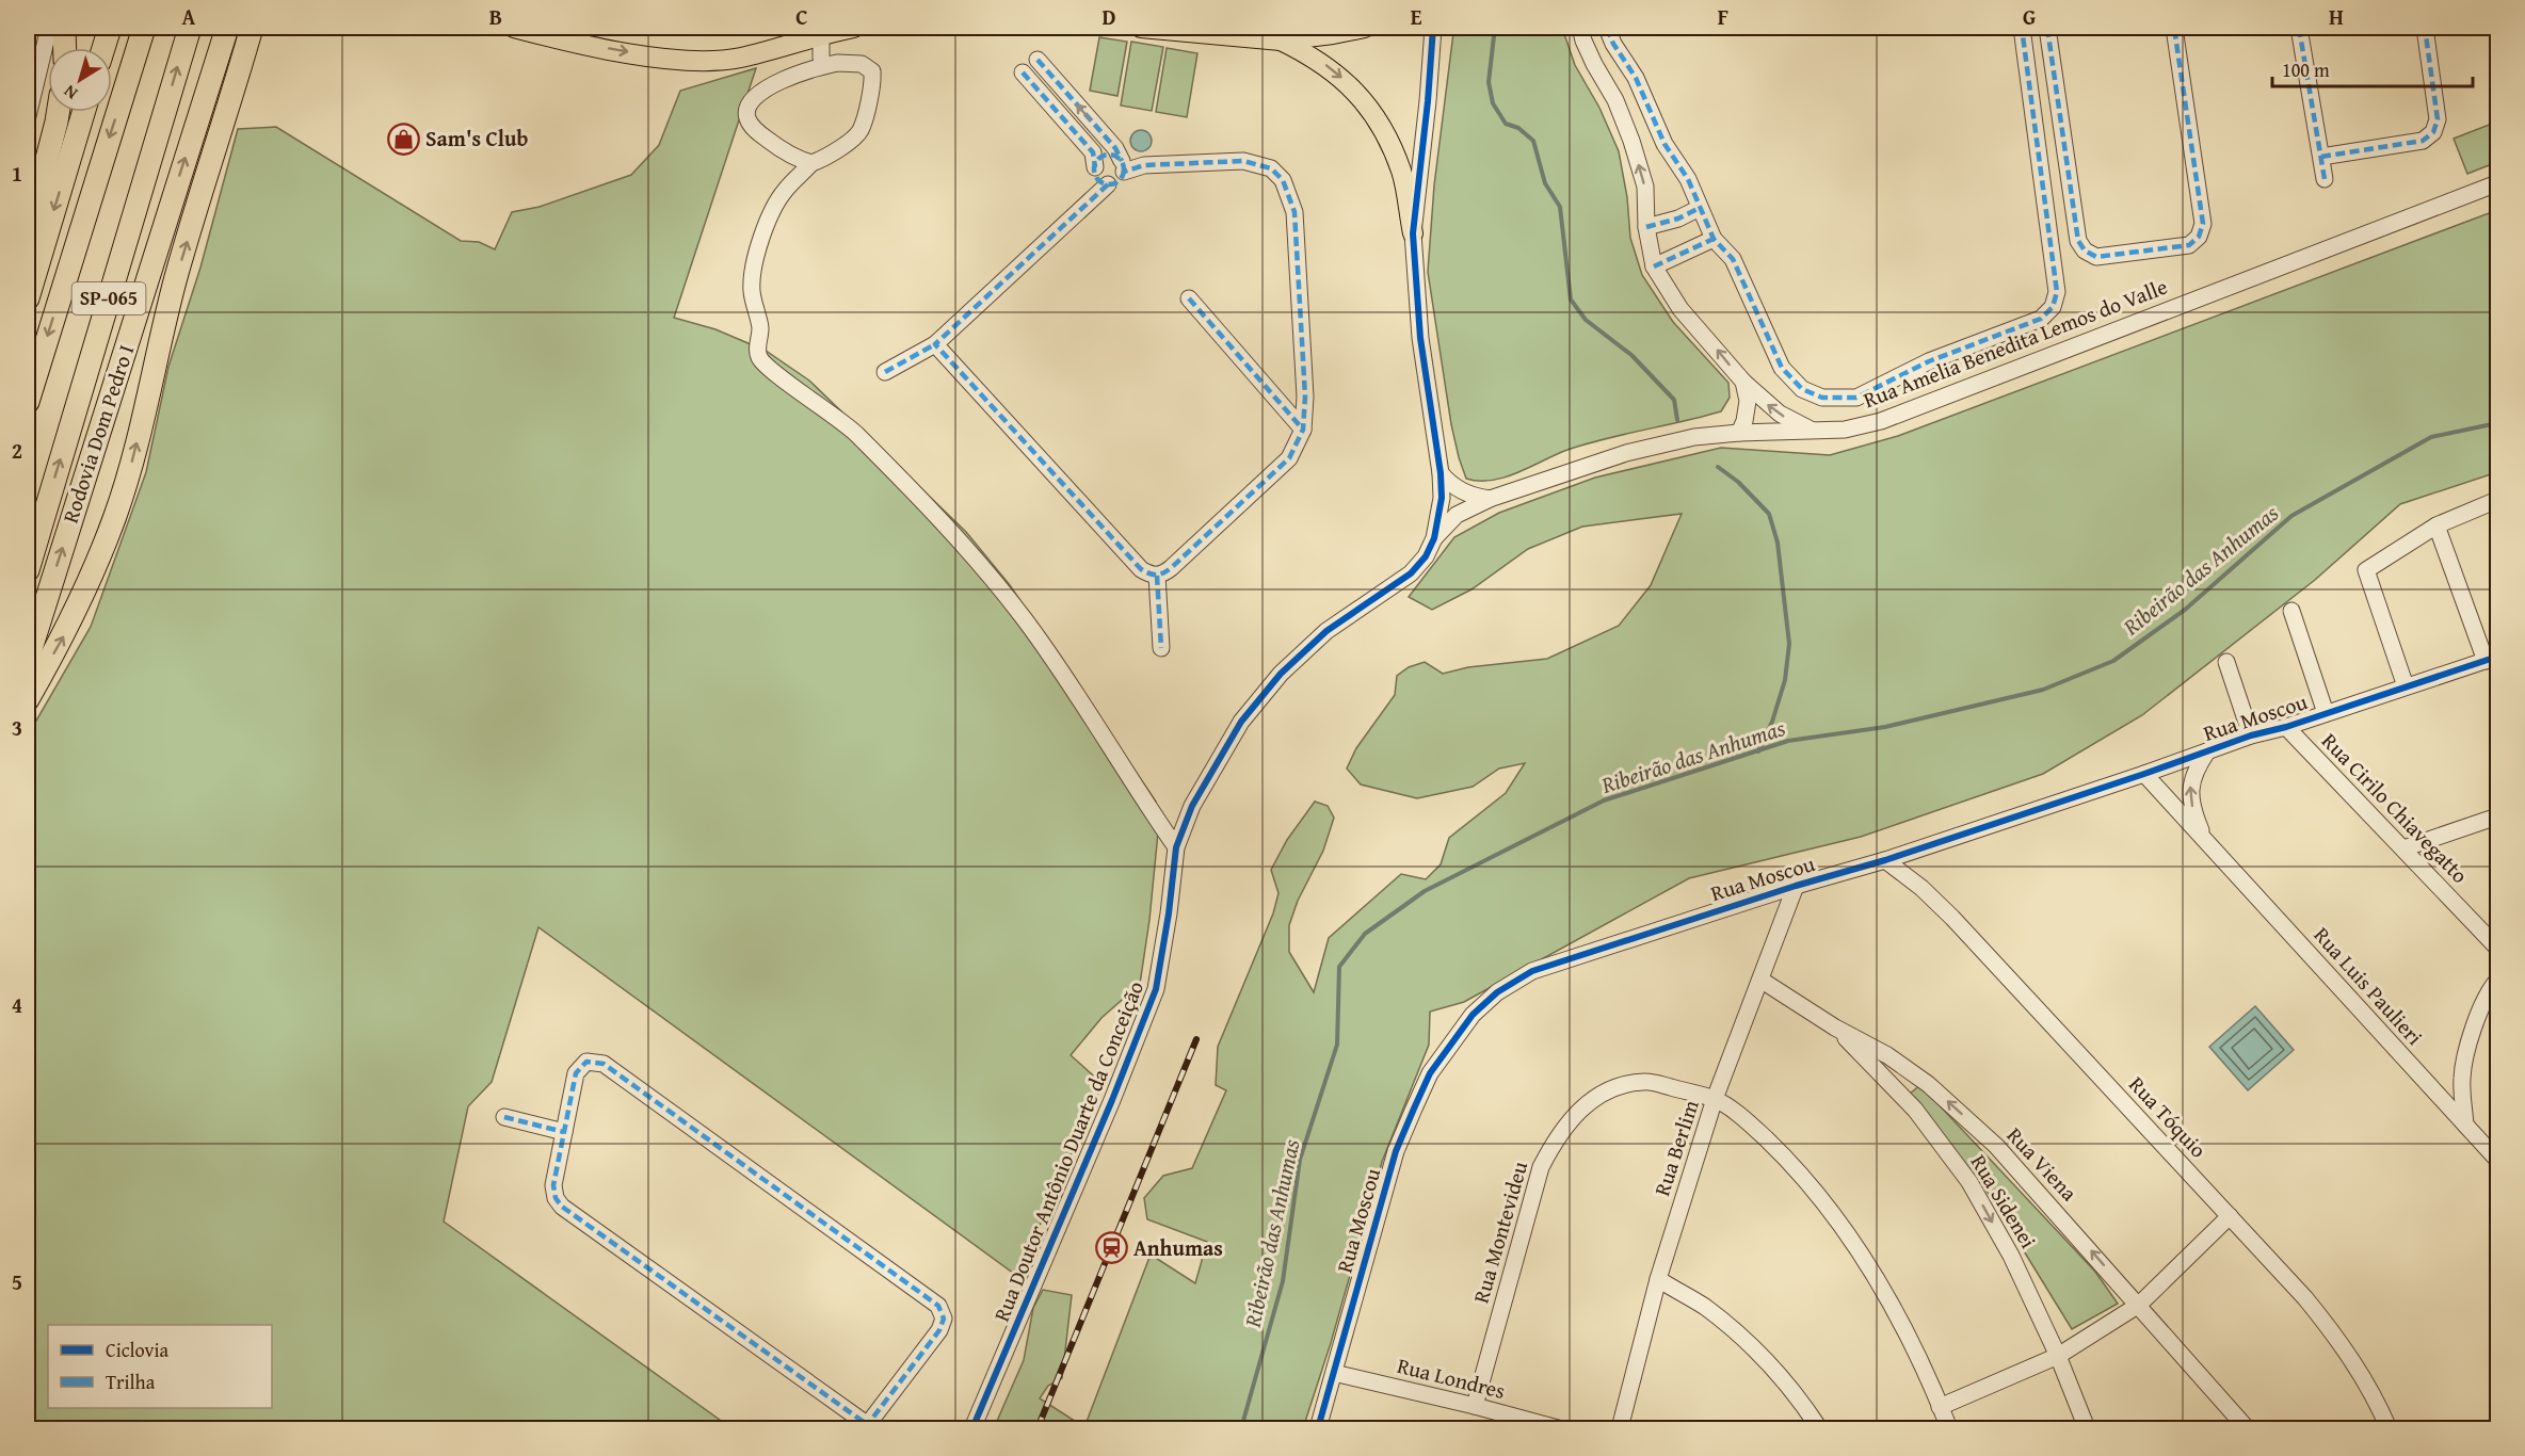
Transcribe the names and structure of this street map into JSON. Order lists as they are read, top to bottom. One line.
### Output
{"streets":{"highway":["SP-065","Rodovia Dom Pedro I"],"street":["Rua Amelia Benedita Lemos do Valle","Rua Moscou","Rua Cirilo Chiavegatto","Rua Luis Paulieri","Rua Tóquio","Rua Berlim","Rua Doutor Antônio Duarte da Conceição","Rua Viena","Rua Sidenei","Rua Montevideu","Rua Londres"]},"crossings":[["Rua Amelia Benedita Lemos do Valle","Rua Doutor Antônio Duarte da Conceição"],["Rua Moscou","Rua Cirilo Chiavegatto"],["Rua Moscou","Rua Luis Paulieri"],["Rua Moscou","Rua Tóquio"],["Rua Moscou","Rua Berlim"],["Rua Moscou","Rua Londres"],["Rua Berlim","Rua Viena"],["Rua Berlim","Rua Montevideu"],["Rua Viena","Rua Sidenei"],["Rua Montevideu","Rua Londres"]],"one_way":["Rua Viena"],"water":["Ribeirão das Anhumas"],"places":{"shop":["Sam's Club"],"station":["Anhumas"]},"legend":["Ciclovia","Trilha"],"scale_bar":"100 m","north":"bottom left","grid":{"columns":["A","B","C","D","E","F","G","H"],"rows":["1","2","3","4","5"]}}
